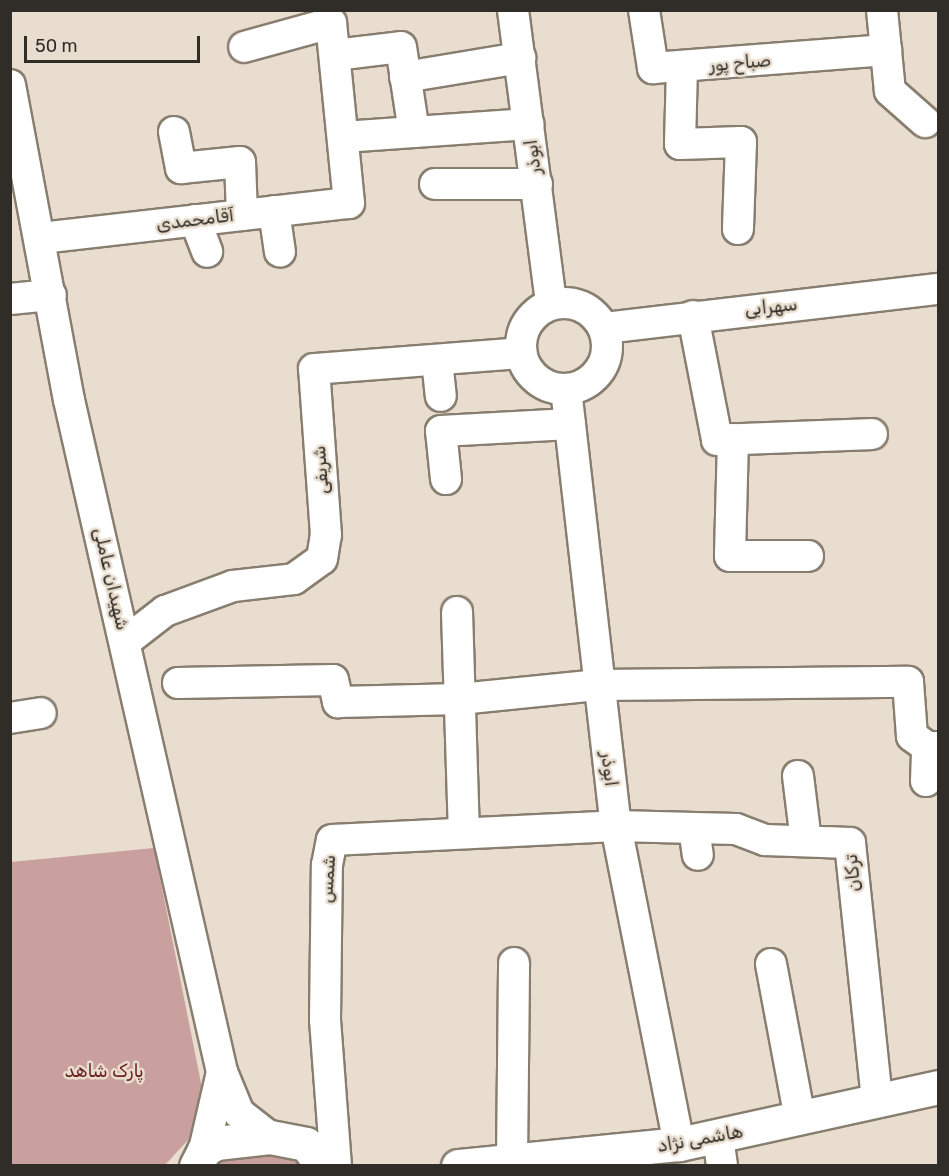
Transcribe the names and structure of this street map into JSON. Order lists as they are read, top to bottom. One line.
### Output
{"streets":{"main road":["هاشمی نژاد"],"street":["صباح پور","ابوذر","آقامحمدی","سهرابی","شریفی","شهیدان عاملی","ترکان","شمس"]},"crossings":[["ابوذر","سهرابی"],["ابوذر","شریفی"],["ابوذر","ترکان"],["ابوذر","شمس"],["ابوذر","هاشمی نژاد"],["آقامحمدی","شهیدان عاملی"],["سهرابی","شریفی"],["شریفی","شهیدان عاملی"],["ترکان","شمس"],["ترکان","هاشمی نژاد"]],"parks":["پارک شاهد"],"scale_bar":"50 m"}
